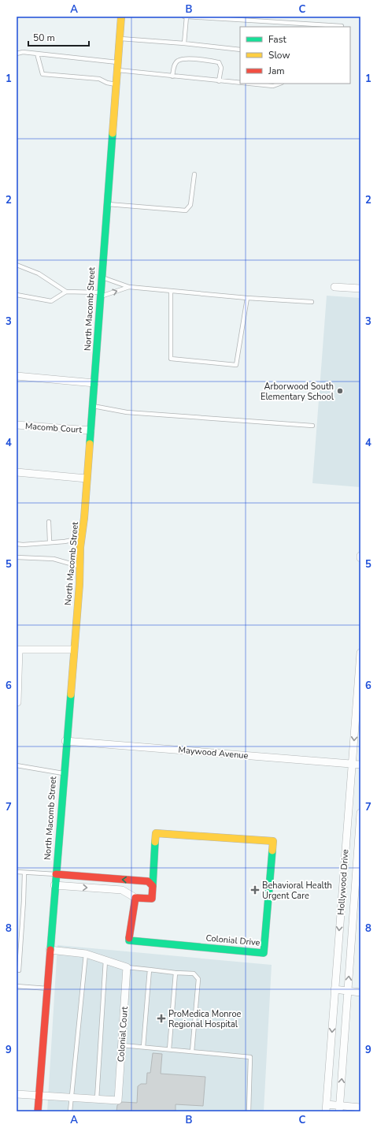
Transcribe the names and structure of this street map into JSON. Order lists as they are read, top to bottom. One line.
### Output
{"streets":{"street":["North Macomb Street","Macomb Court","Maywood Avenue","Hollywood Drive","Colonial Drive","Colonial Court"]},"crossings":[["North Macomb Street","Macomb Court"],["North Macomb Street","Maywood Avenue"],["North Macomb Street","Colonial Drive"],["North Macomb Street","Colonial Court"],["Maywood Avenue","Hollywood Drive"]],"places":{"other":["Arborwood South Elementary School"],"health":["Behavioral Health Urgent Care","ProMedica Monroe Regional Hospital"]},"legend":["Fast","Slow","Jam"],"scale_bar":"50 m","grid":{"columns":["A","B","C"],"rows":["1","2","3","4","5","6","7","8","9"]}}
